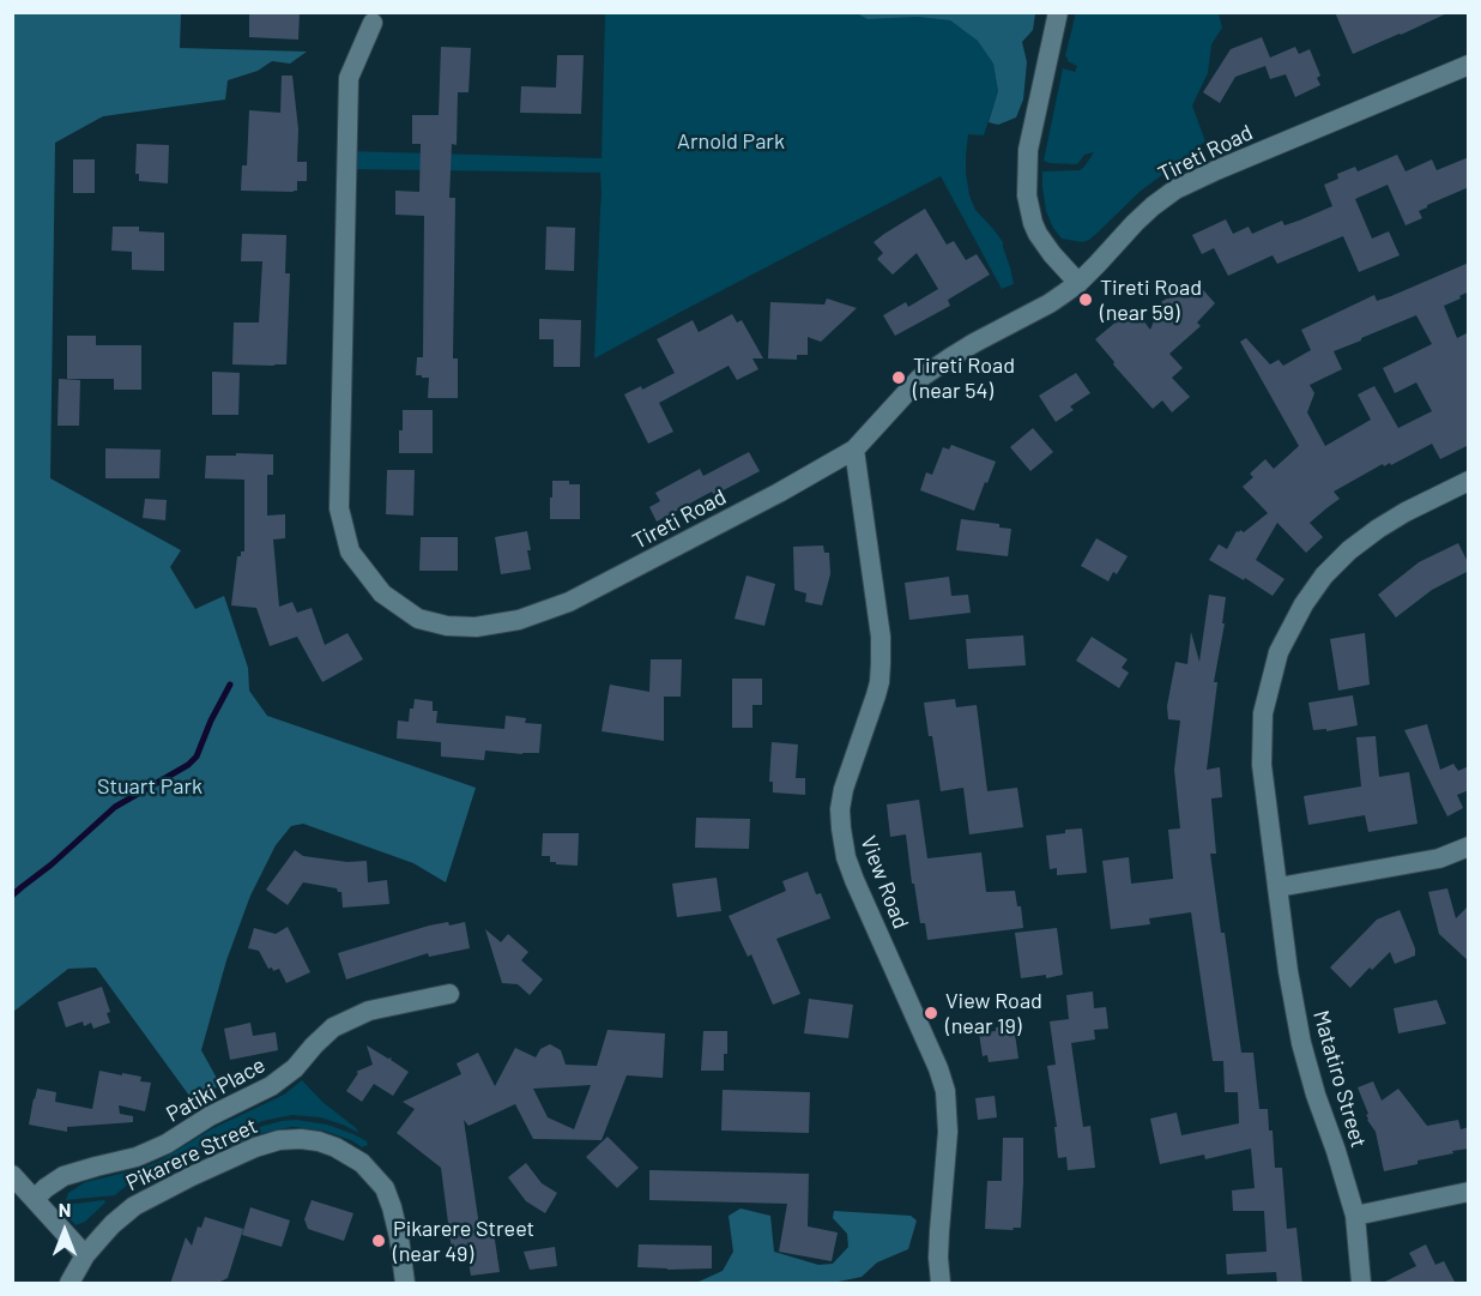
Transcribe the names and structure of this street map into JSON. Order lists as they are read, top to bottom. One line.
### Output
{"streets":{"street":["Tireti Road","View Road","Matatiro Street","Patiki Place","Pikarere Street"]},"crossings":[["Tireti Road","View Road"]],"parks":["Arnold Park","Stuart Park"],"places":["Tireti Road (near 59)","Tireti Road (near 54)","View Road (near 19)","Pikarere Street (near 49)"],"north":"top"}
